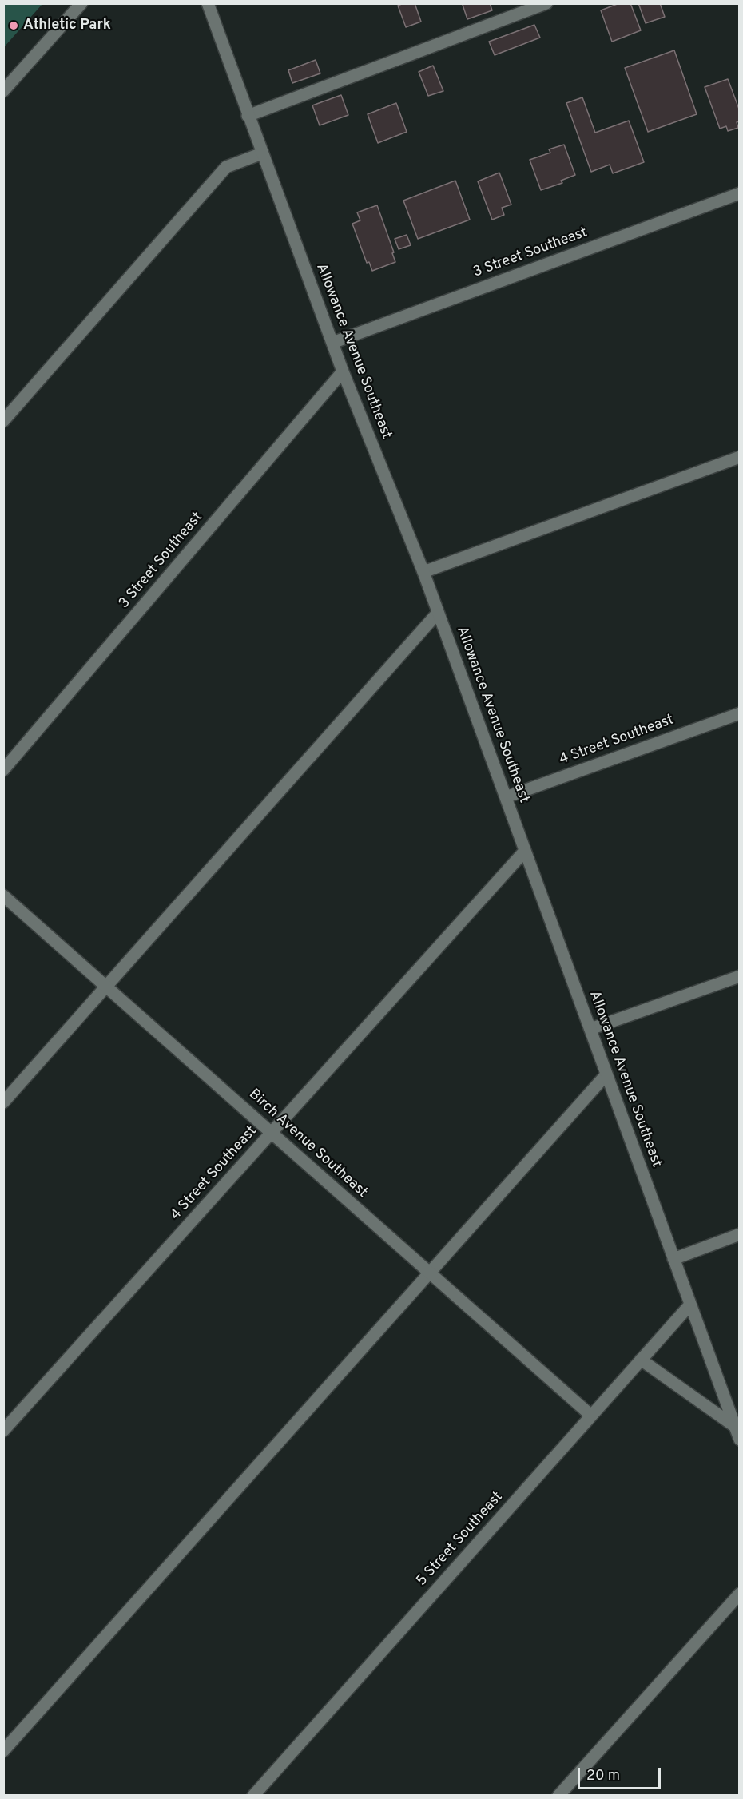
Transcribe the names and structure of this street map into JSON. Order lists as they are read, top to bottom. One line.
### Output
{"streets":{"street":["3 Street Southeast","Allowance Avenue Southeast","4 Street Southeast","Birch Avenue Southeast","5 Street Southeast"]},"crossings":[["3 Street Southeast","Allowance Avenue Southeast"],["Allowance Avenue Southeast","4 Street Southeast"],["Allowance Avenue Southeast","5 Street Southeast"],["4 Street Southeast","Birch Avenue Southeast"],["Birch Avenue Southeast","5 Street Southeast"]],"places":["Athletic Park"],"scale_bar":"20 m"}
